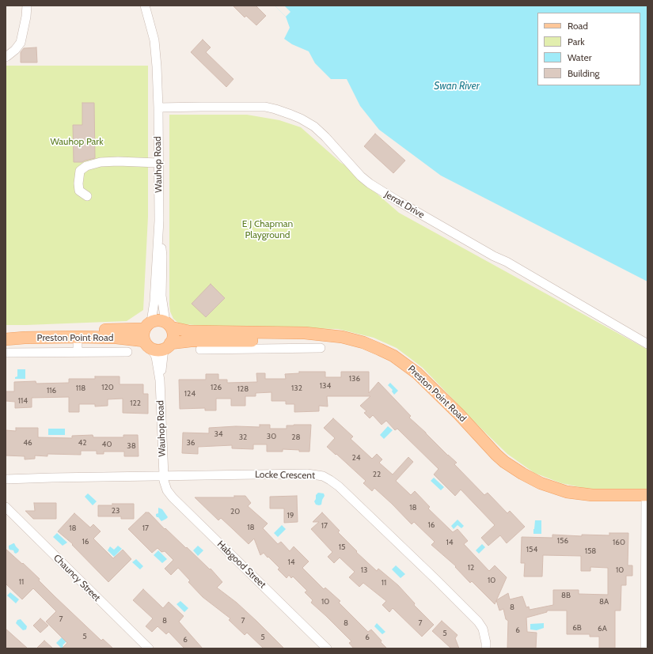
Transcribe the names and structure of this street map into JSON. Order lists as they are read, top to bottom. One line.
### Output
{"streets":{"main road":["Preston Point Road"],"street":["Wauhop Road","Jerrat Drive","Locke Crescent","Habgood Street","Chauncy Street"]},"crossings":[["Wauhop Road","Jerrat Drive"],["Wauhop Road","Preston Point Road"],["Wauhop Road","Locke Crescent"],["Wauhop Road","Habgood Street"],["Locke Crescent","Habgood Street"]],"water":["Swan River"],"parks":["Wauhop Park","E J Chapman Playground"],"house_numbers":["136","134","120","126","118","132","128","116","124","114","122","34","30","32","28","46","42","36","40","38","24","22","18","23","20","19","16","17","18","18","17","156","16","14","160","15","154","158","14","12","13","10","10","11","11","8B","10","8A","8","7","8","7","8","7","6B","6A","6","5","5","5","6","6"],"legend":["Road","Park","Water","Building"]}
